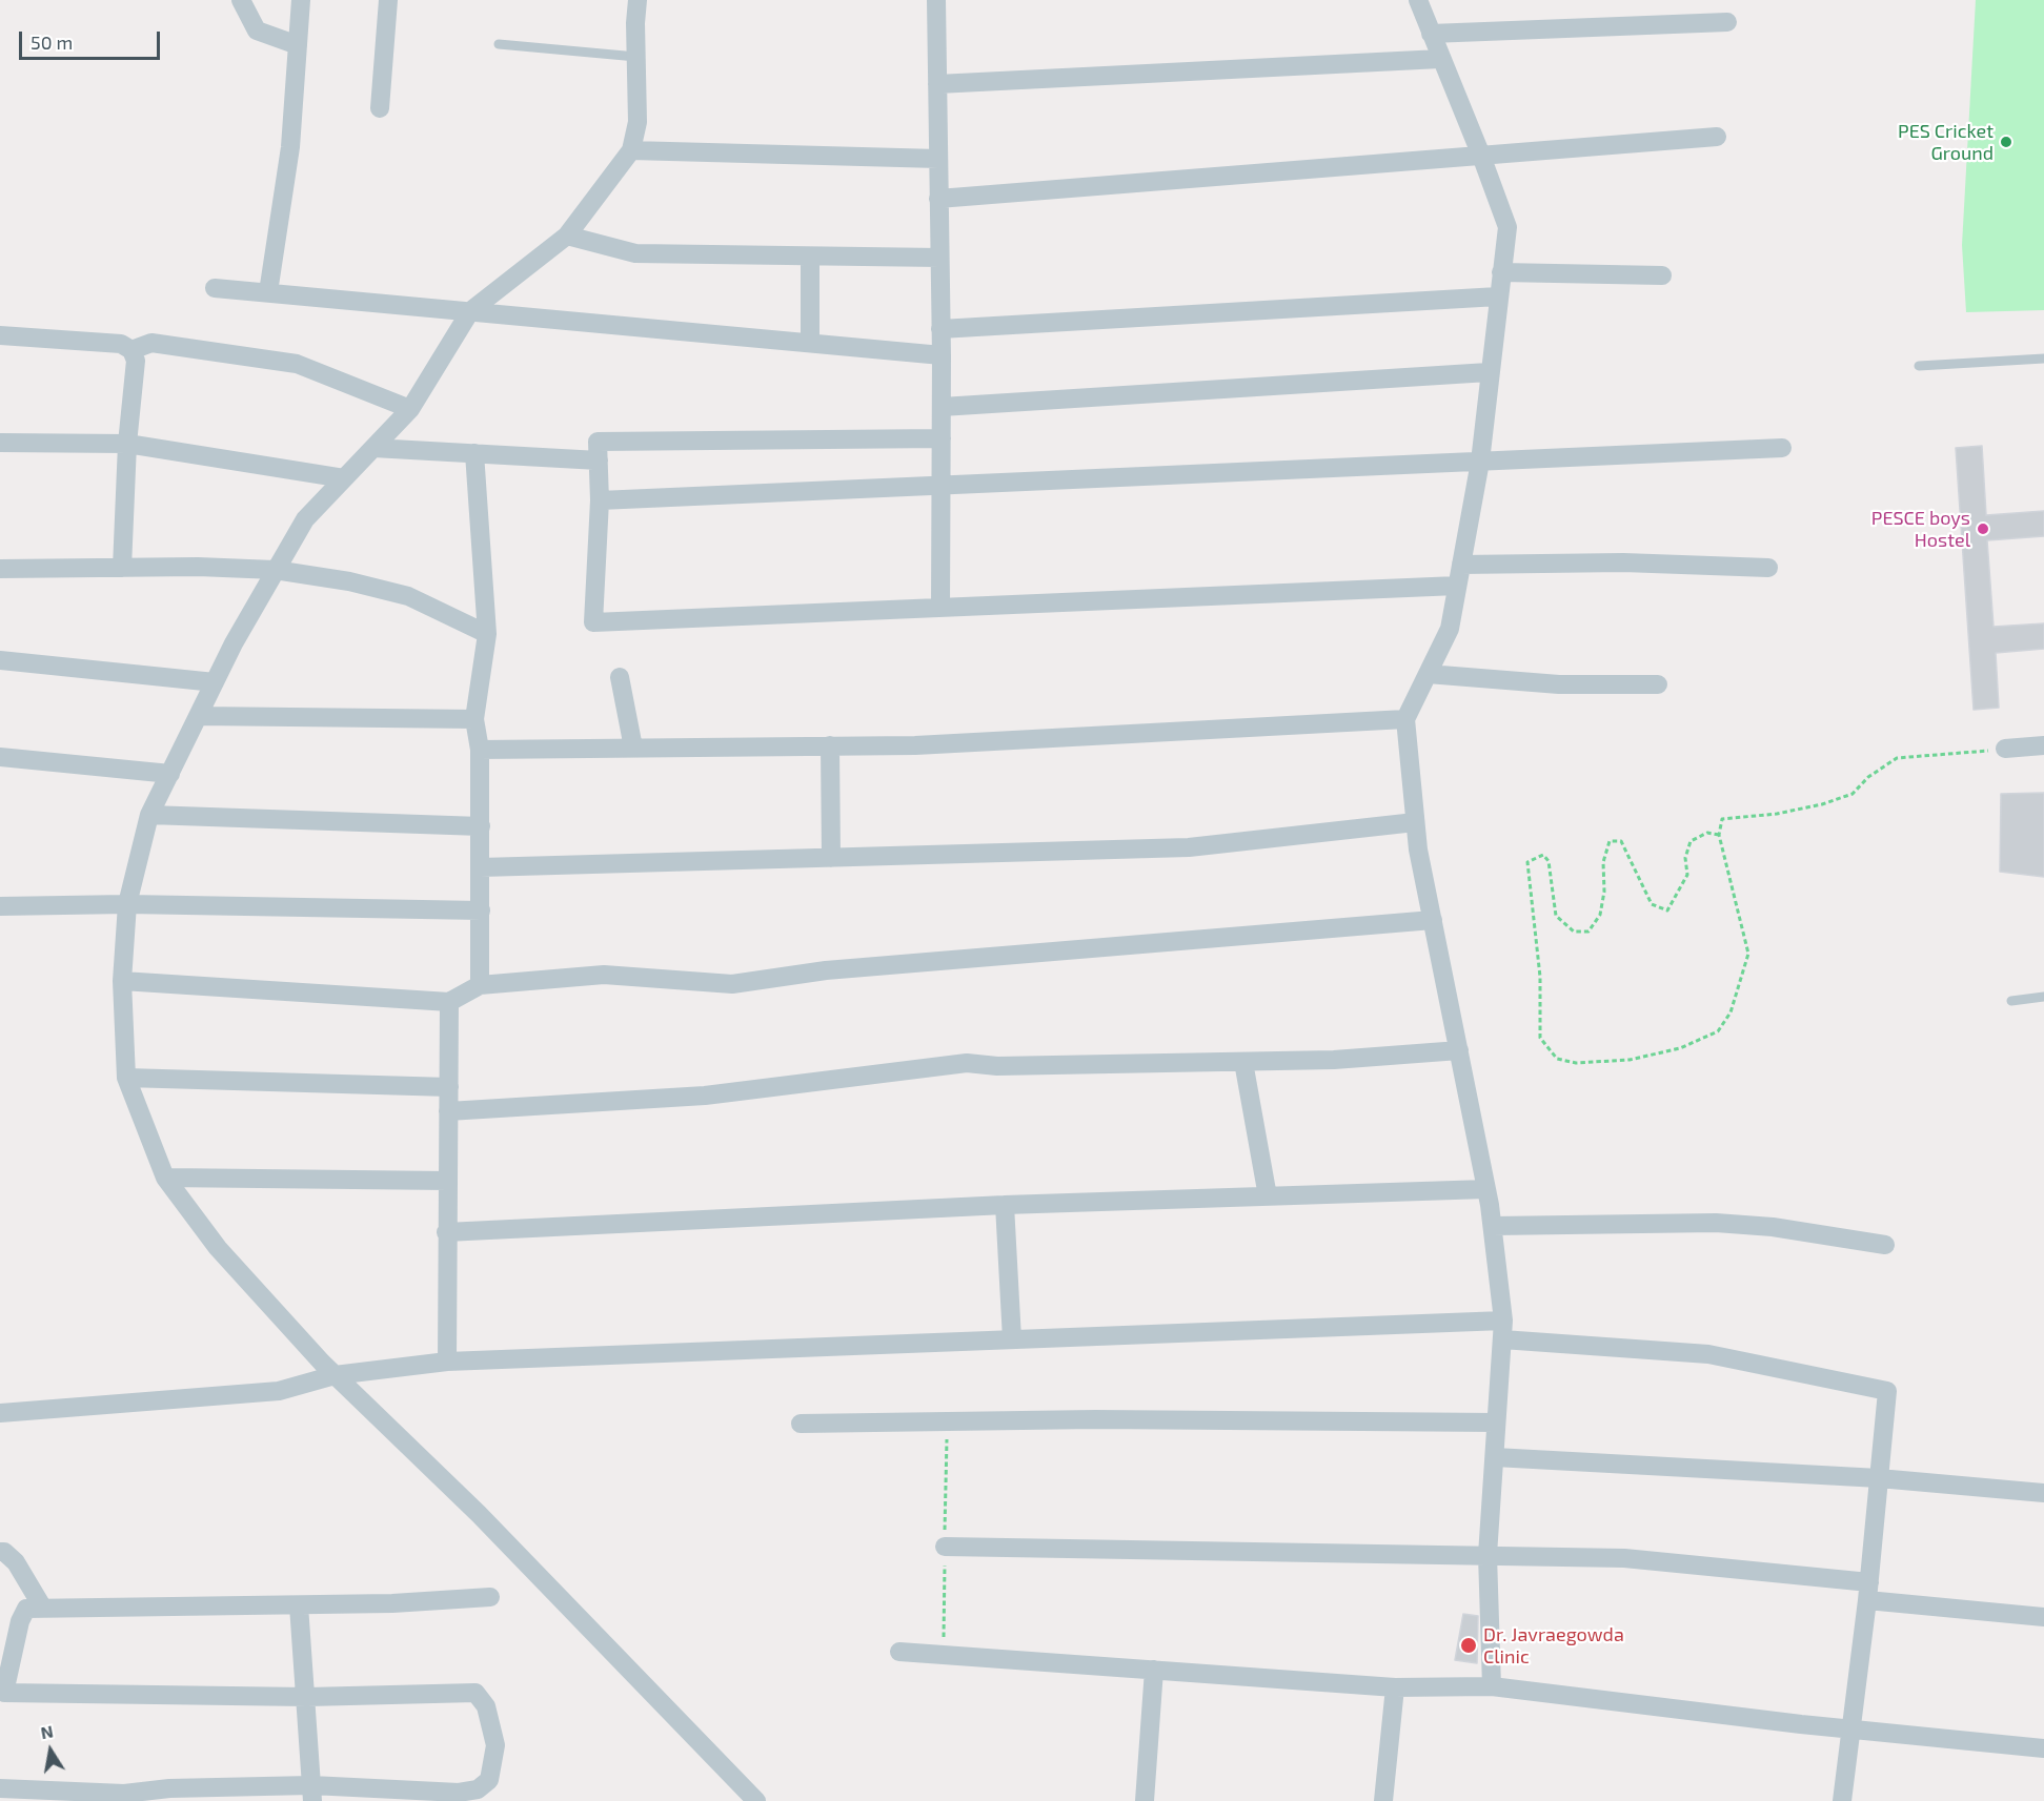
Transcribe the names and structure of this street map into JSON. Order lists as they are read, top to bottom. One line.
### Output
{"places":["PES Cricket Ground","PESCE boys Hostel","Dr. Javraegowda Clinic"],"scale_bar":"50 m","north":"top"}
